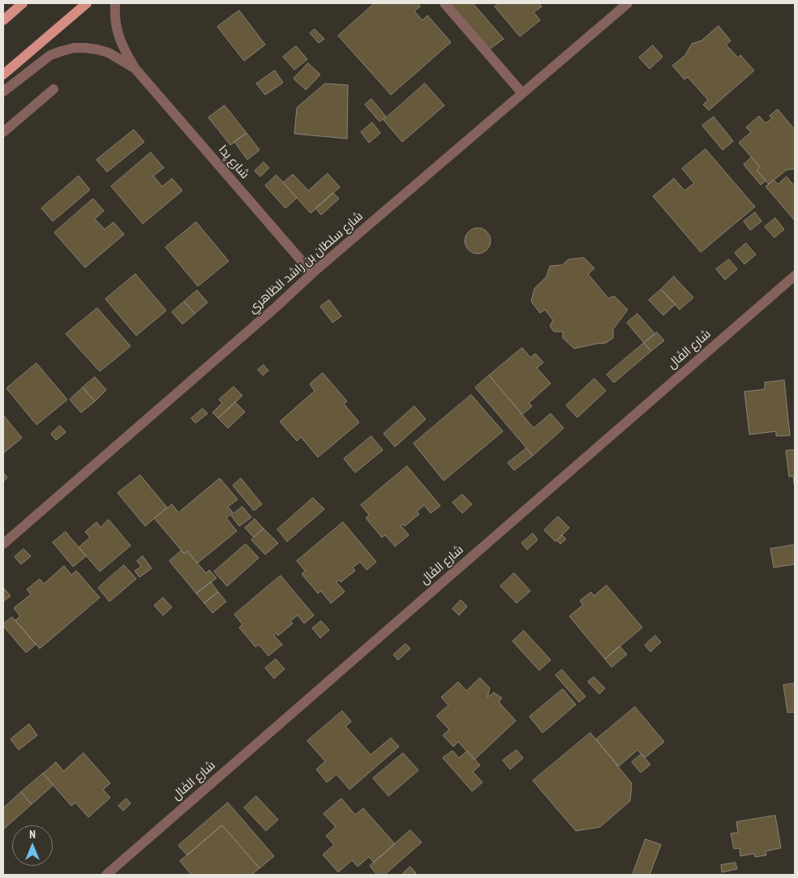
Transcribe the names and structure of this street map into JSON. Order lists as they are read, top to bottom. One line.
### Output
{"streets":{"street":["شارع يِدا","شارع سلطان بن راشد الظاهري","شارع الفَال"]},"crossings":[["شارع يِدا","شارع سلطان بن راشد الظاهري"]],"north":"top"}
